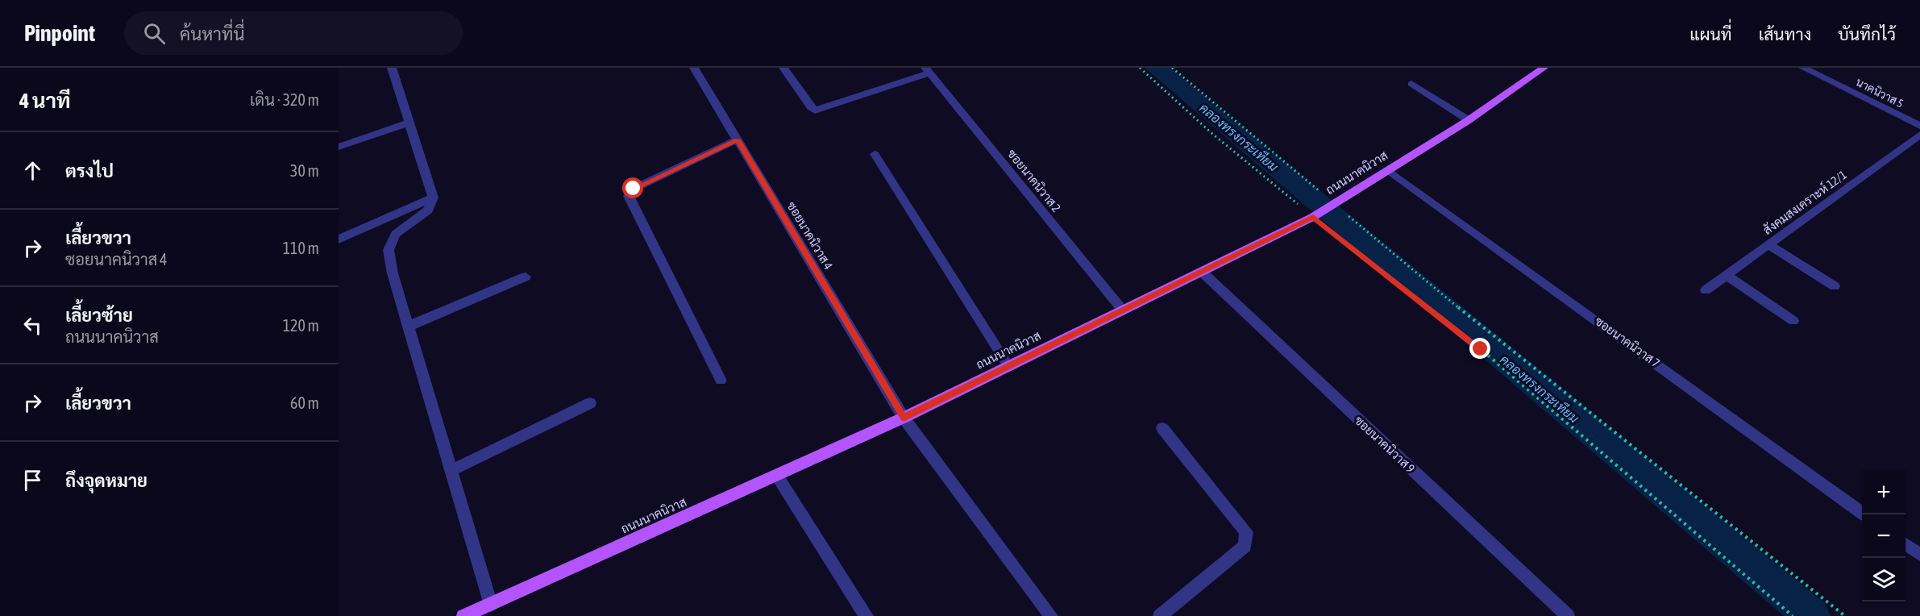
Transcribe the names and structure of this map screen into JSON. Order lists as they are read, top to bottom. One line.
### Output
{"streets":{"main road":["ถนนนาคนิวาส"],"street":["นาคนิวาส 5","ซอยนาคนิวาส 2","สังคมสงเคราะห์ 12/1","ซอยนาคนิวาส 4","ซอยนาคนิวาส 7","ซอยนาคนิวาส 9"]},"crossings":[["ถนนนาคนิวาส","ซอยนาคนิวาส 2"],["ถนนนาคนิวาส","ซอยนาคนิวาส 4"],["ถนนนาคนิวาส","ซอยนาคนิวาส 7"],["ถนนนาคนิวาส","ซอยนาคนิวาส 9"]],"water":["คลองทรงกระเทียม"],"page":{"header":"Pinpoint","search":"ค้นหาที่นี่","nav":["แผนที่","เส้นทาง","บันทึกไว้"],"heading":["4 นาที","เดิน · 320 m"],"list":[["ตรงไป","30 m"],["เลี้ยวขวา","ซอยนาคนิวาส 4","110 m"],["เลี้ยวซ้าย","ถนนนาคนิวาส","120 m"],["เลี้ยวขวา","60 m"],"ถึงจุดหมาย"],"map_buttons":["+","−"]}}
